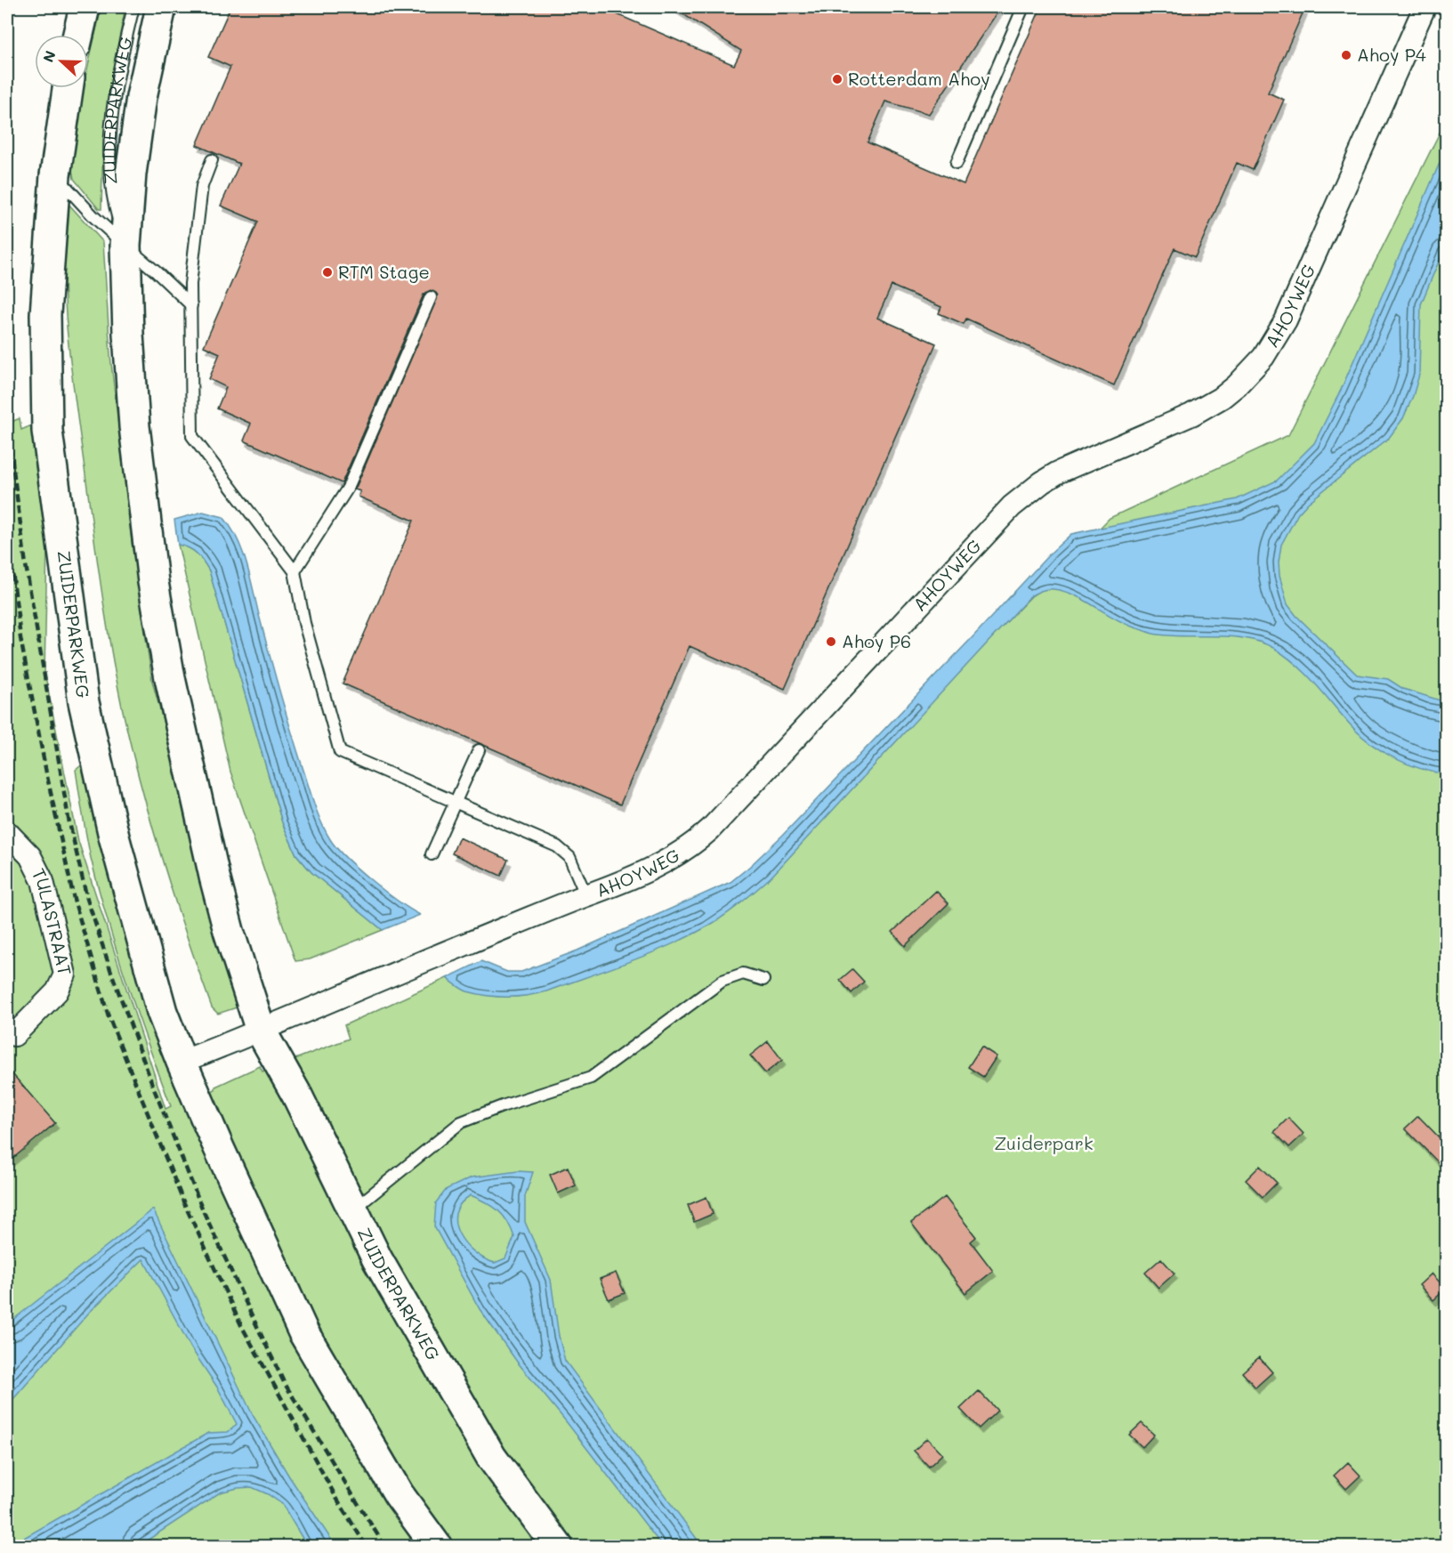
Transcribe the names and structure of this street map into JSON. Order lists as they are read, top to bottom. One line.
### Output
{"streets":{"main road":["ZUIDERPARKWEG"],"street":["AHOYWEG","TULASTRAAT"]},"crossings":[["ZUIDERPARKWEG","AHOYWEG"]],"parks":["Zuiderpark"],"places":["Ahoy P4","Rotterdam Ahoy","RTM Stage","Ahoy P6"],"north":"left"}
